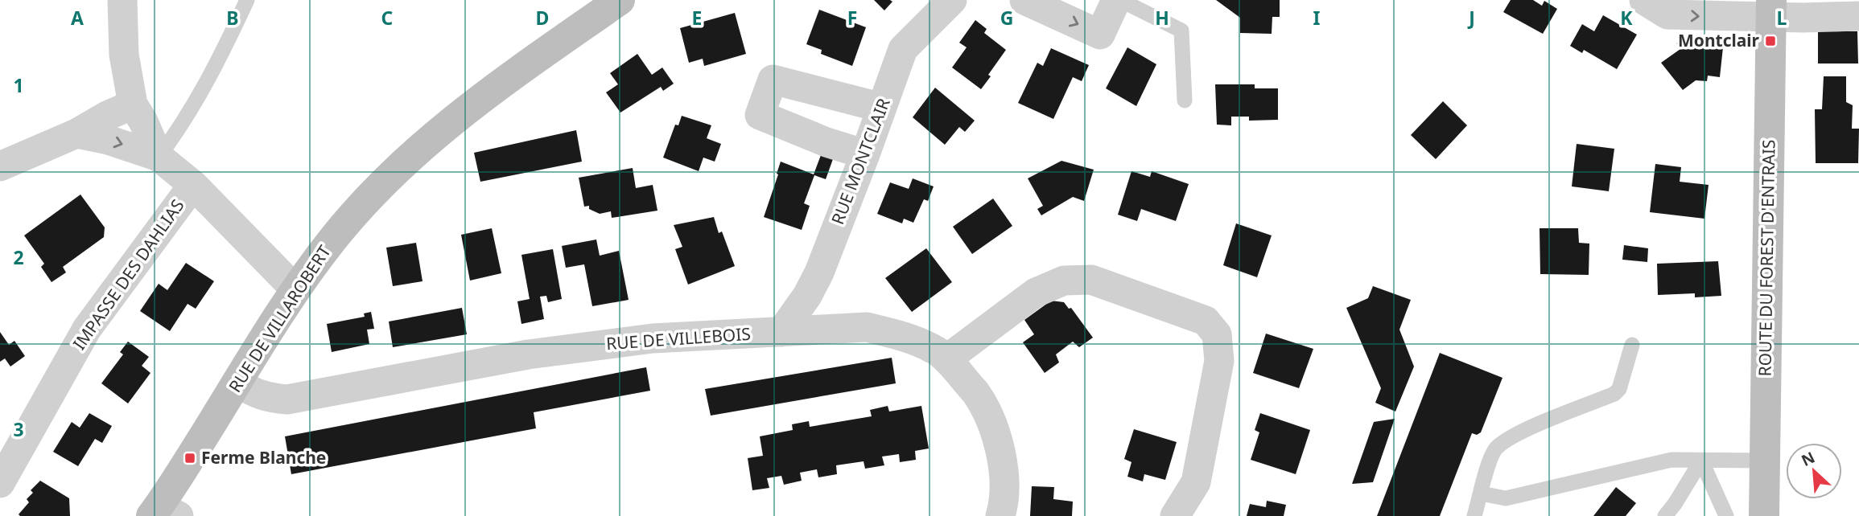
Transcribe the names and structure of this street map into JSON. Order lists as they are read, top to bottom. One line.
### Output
{"streets":{"main road":["ROUTE DU FOREST D'ENTRAIS","RUE DE VILLAROBERT"],"street":["RUE MONTCLAIR","IMPASSE DES DAHLIAS","RUE DE VILLEBOIS"]},"crossings":[["RUE MONTCLAIR","RUE DE VILLEBOIS"],["RUE DE VILLAROBERT","RUE DE VILLEBOIS"]],"places":{"transit":["Montclair","Ferme Blanche"]},"north":"top left","grid":{"columns":["A","B","C","D","E","F","G","H","I","J","K","L"],"rows":["1","2","3"]}}
